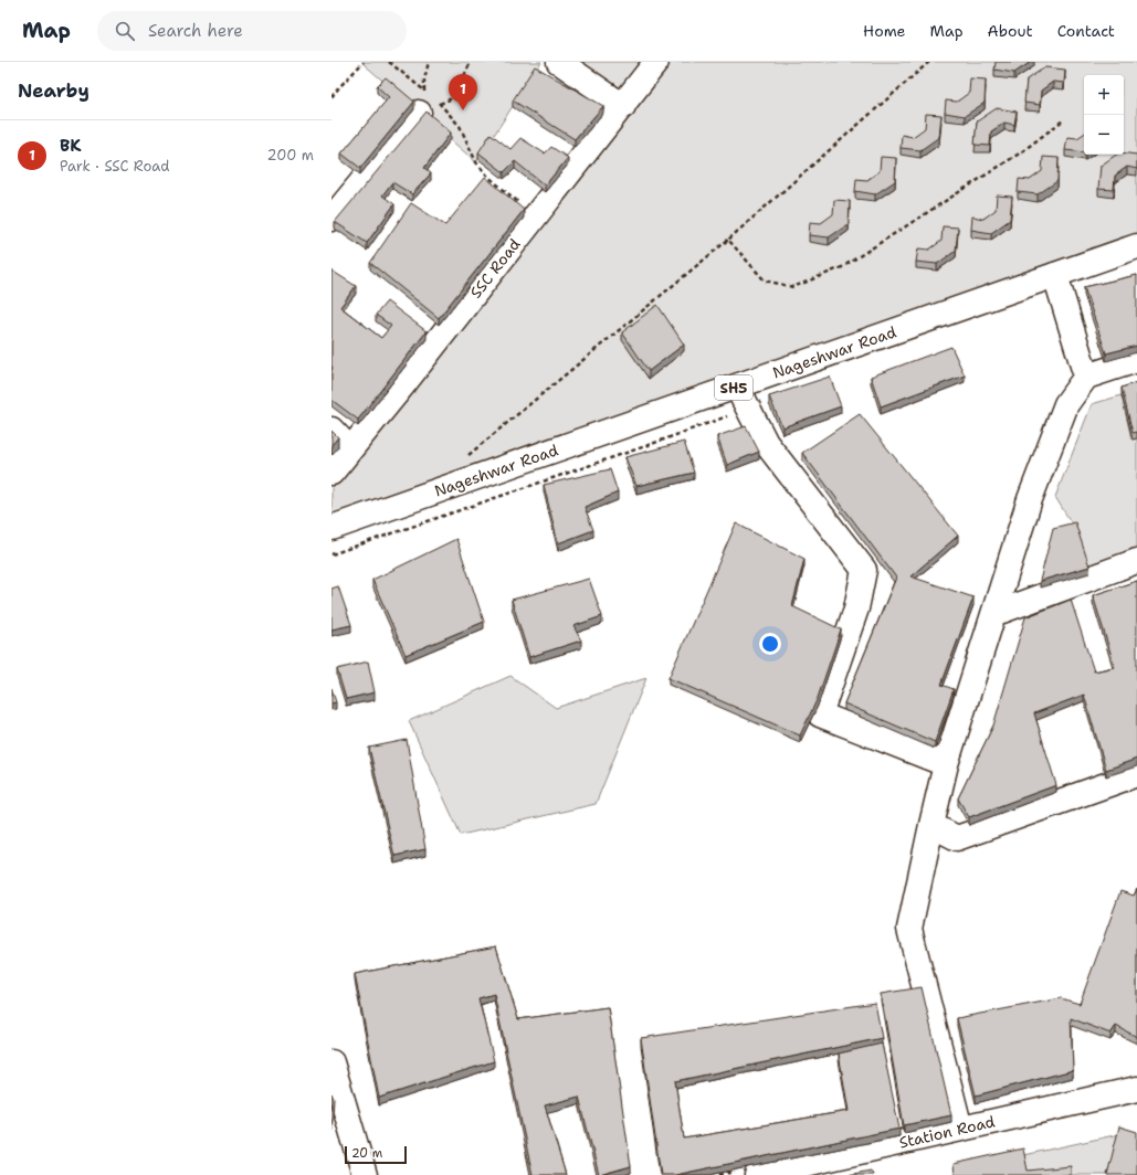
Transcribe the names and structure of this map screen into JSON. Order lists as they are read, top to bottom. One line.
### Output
{"streets":{"street":["SSC Road","Nageshwar Road","SH5","Station Road"]},"scale_bar":"20 m","page":{"header":"Map","search":"Search here","nav":["Home","Map","About","Contact"],"heading":"Nearby","pins":"1","map_buttons":["+","−"],"list":[{"mark":"1","name":"BK","note":"Park · SSC Road","value":"200 m"}],"scale":"20 m"}}
